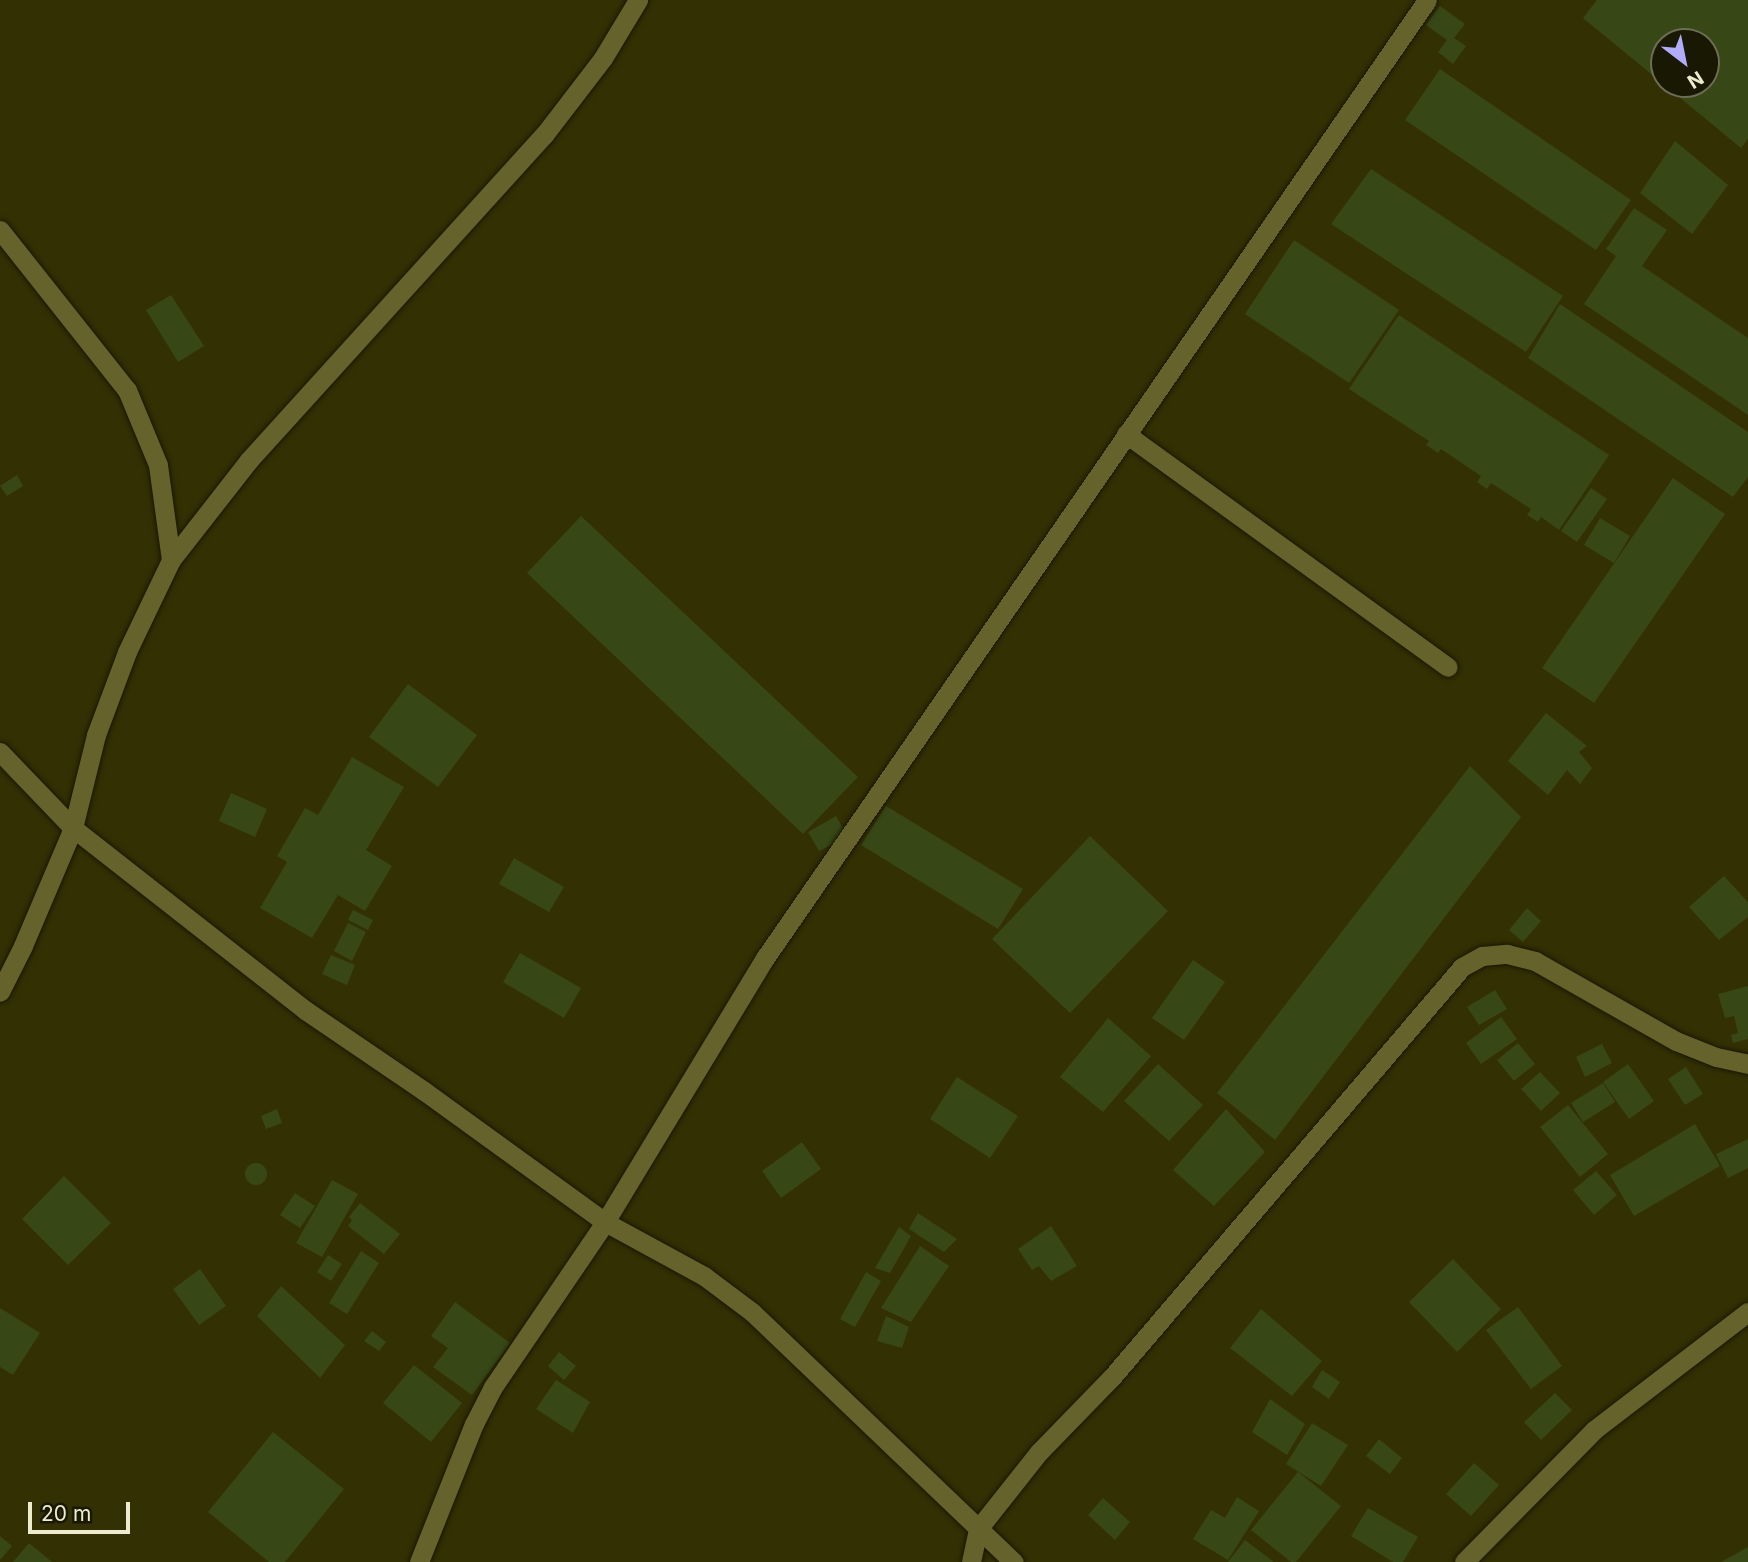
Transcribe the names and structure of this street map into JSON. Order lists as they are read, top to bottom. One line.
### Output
{"scale_bar":"20 m","north":"bottom right"}
